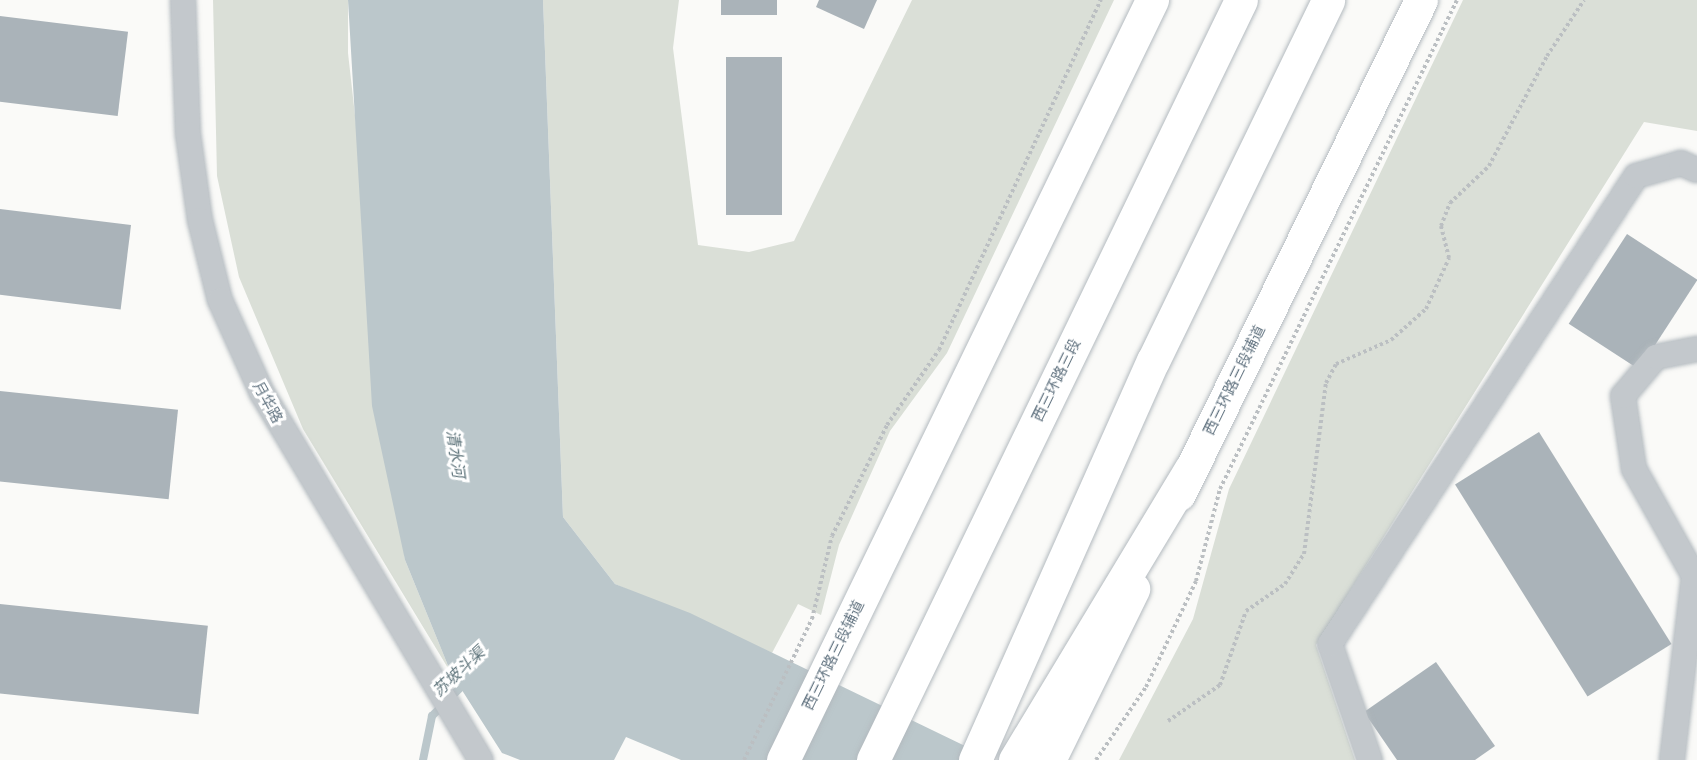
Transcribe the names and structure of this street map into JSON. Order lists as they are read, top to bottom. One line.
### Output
{"streets":{"main road":["西三环路三段","西三环路三段辅道"],"street":["月华路"]},"water":["清水河","苏坡斗渠"]}
